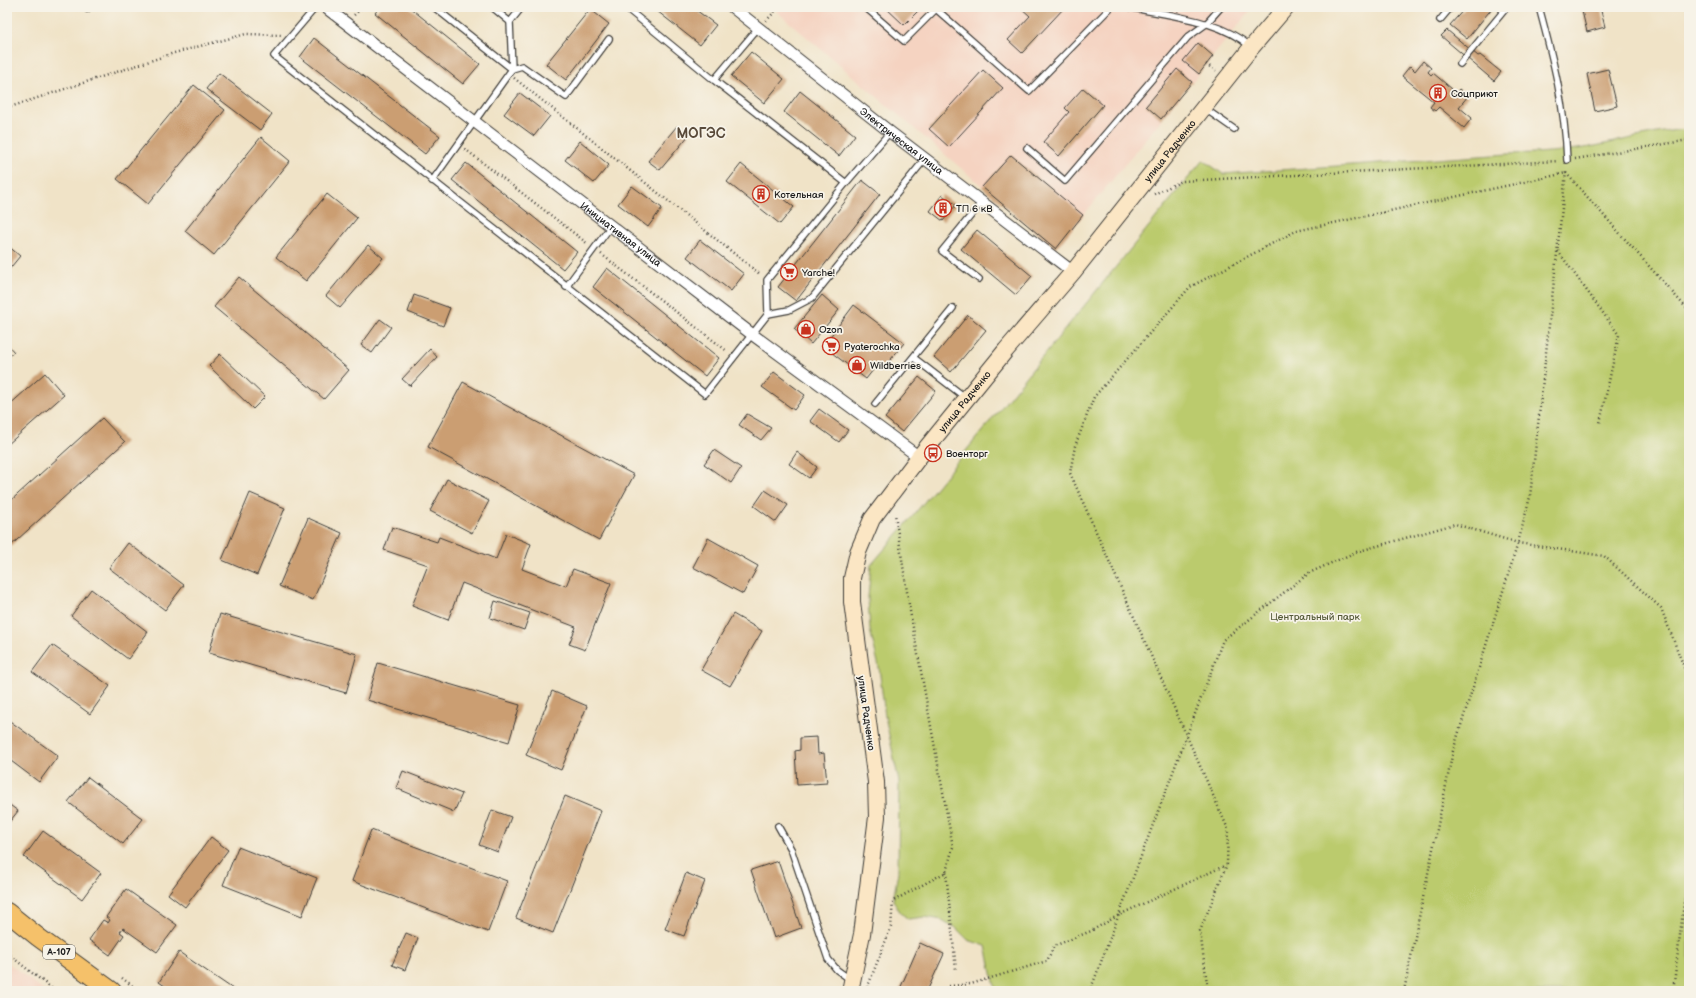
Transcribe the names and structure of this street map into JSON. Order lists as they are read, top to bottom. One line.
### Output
{"streets":{"main road":["А-107"],"street":["Электрическая улица","улица Радченко","Инициативная улица"]},"crossings":[["Электрическая улица","улица Радченко"],["улица Радченко","Инициативная улица"]],"districts":["МОГЭС"],"parks":["Центральный парк"],"places":{"building":["Соцприют","Котельная","ТП 6 кВ"],"supermarket":["Yarche!","Pyaterochka"],"shop":["Ozon","Wildberries"],"bus stop":["Военторг"]}}
